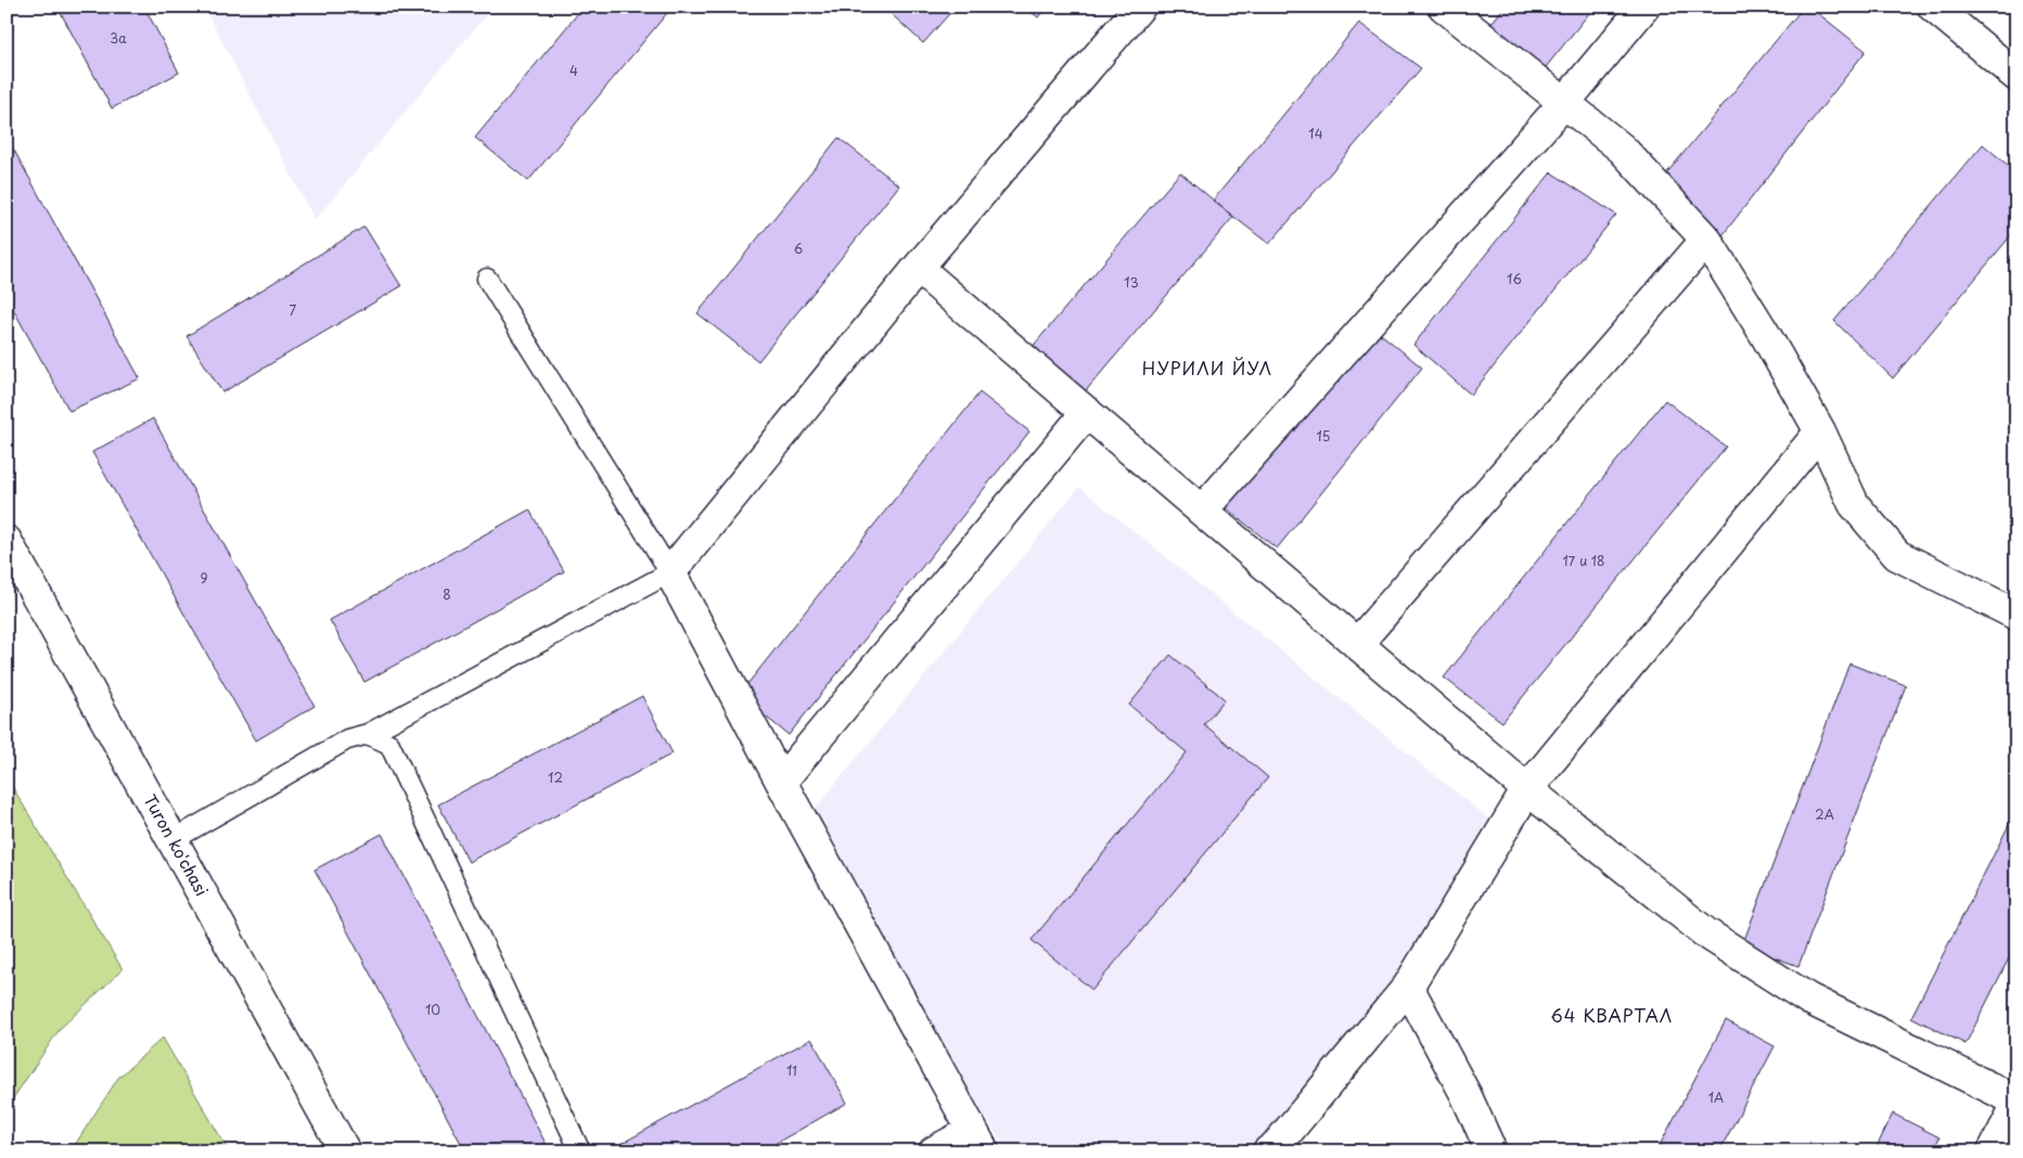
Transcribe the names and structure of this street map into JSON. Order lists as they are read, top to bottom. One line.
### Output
{"streets":{"street":["Turon ko'chasi"]},"districts":["НУРИЛИ ЙУЛ","64 КВАРТАЛ"],"house_numbers":["3а","4","14","6","16","13","7","15","17 и 18","9","8","12","2А","10","11","1А"]}
